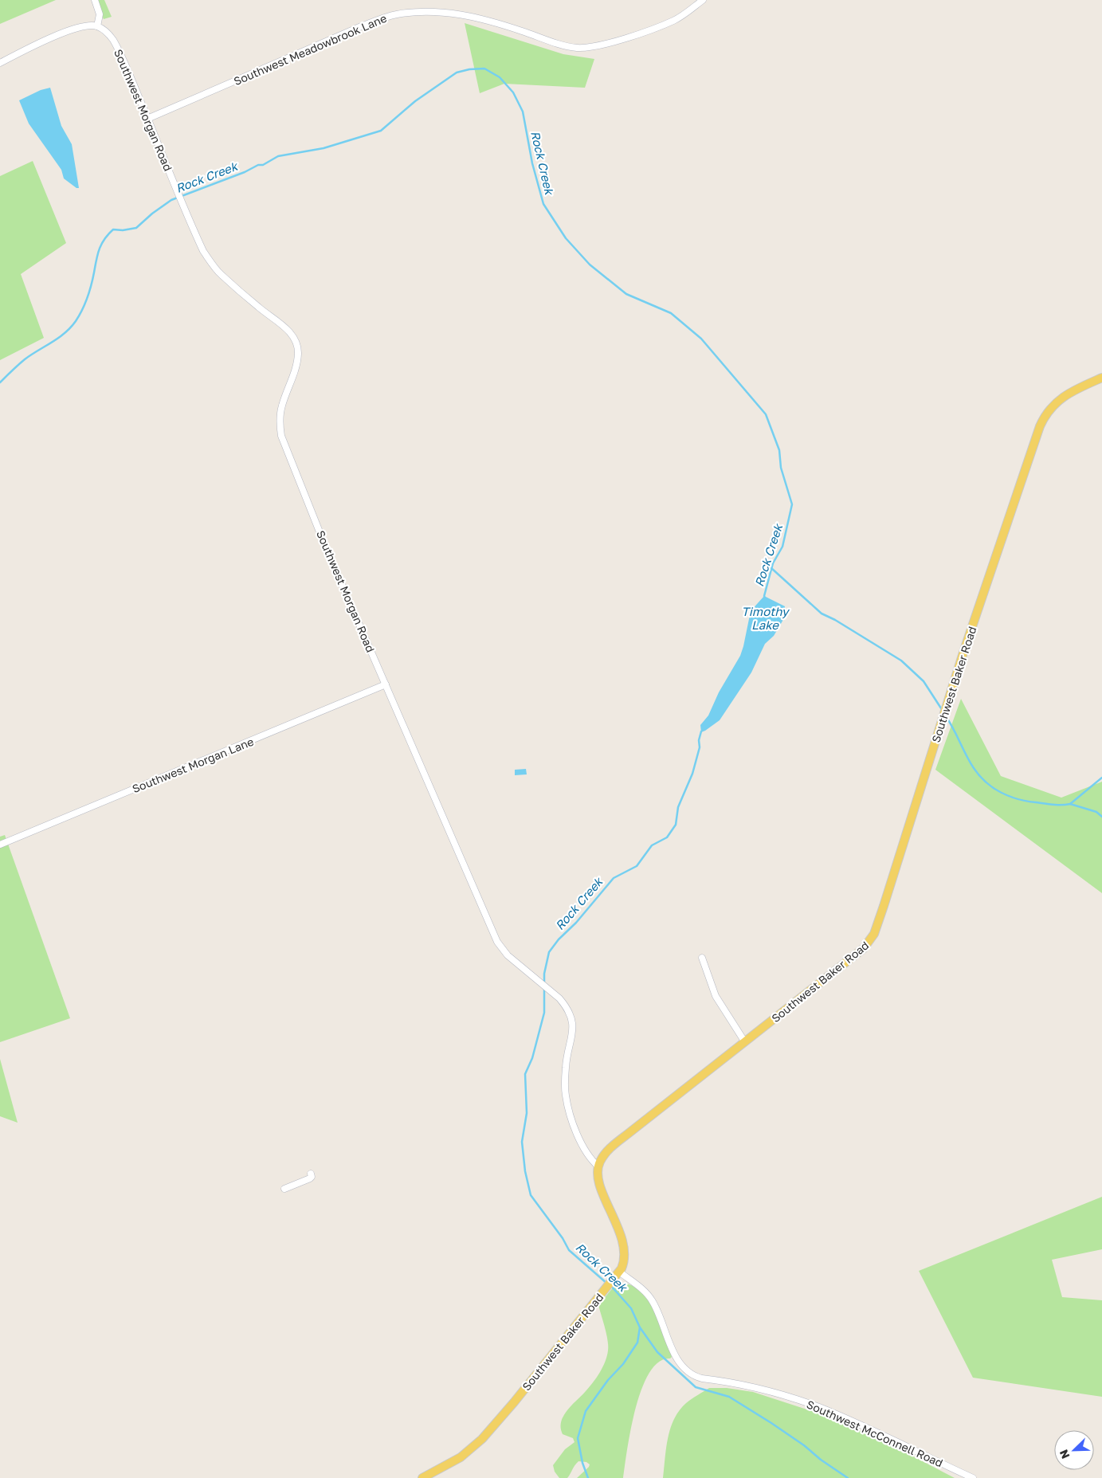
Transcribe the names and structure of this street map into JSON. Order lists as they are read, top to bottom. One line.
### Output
{"streets":{"main road":["Southwest Baker Road"],"street":["Southwest Meadowbrook Lane","Southwest Morgan Road","Southwest Morgan Lane","Southwest McConnell Road"]},"crossings":[["Southwest Meadowbrook Lane","Southwest Morgan Road"],["Southwest Morgan Road","Southwest Baker Road"],["Southwest Morgan Road","Southwest Morgan Lane"],["Southwest Baker Road","Southwest McConnell Road"]],"water":["Rock Creek","Timothy Lake"],"north":"bottom left"}
